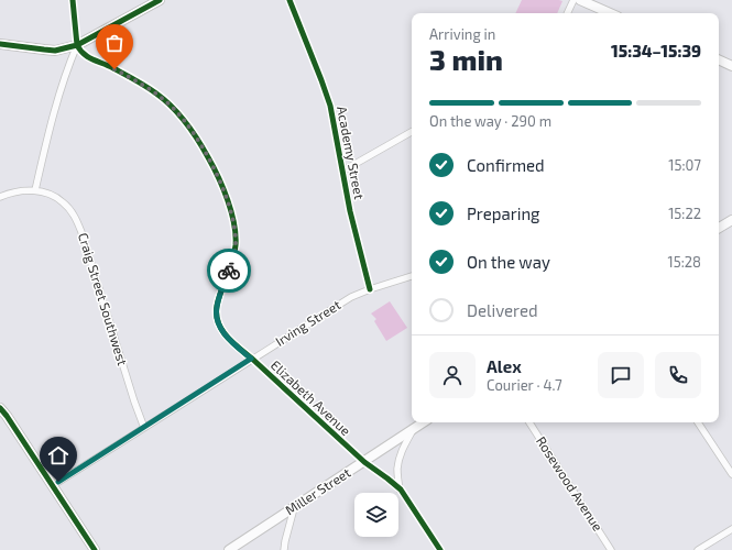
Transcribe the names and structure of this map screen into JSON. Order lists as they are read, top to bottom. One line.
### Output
{"streets":{"main road":["Miller Street"],"street":["Academy Street","Craig Street Southwest","Irving Street","Elizabeth Avenue","Rosewood Avenue"]},"crossings":[["Academy Street","Irving Street"],["Craig Street Southwest","Irving Street"],["Irving Street","Elizabeth Avenue"],["Elizabeth Avenue","Miller Street"]],"page":{"heading":["3 min","Arriving in","15:34–15:39"],"panel":["Alex","Courier · 4.7"],"bar":"On the way · 290 m","list":[["Confirmed","15:07"],["Preparing","15:22"],["On the way","15:28"],"Delivered"]}}
